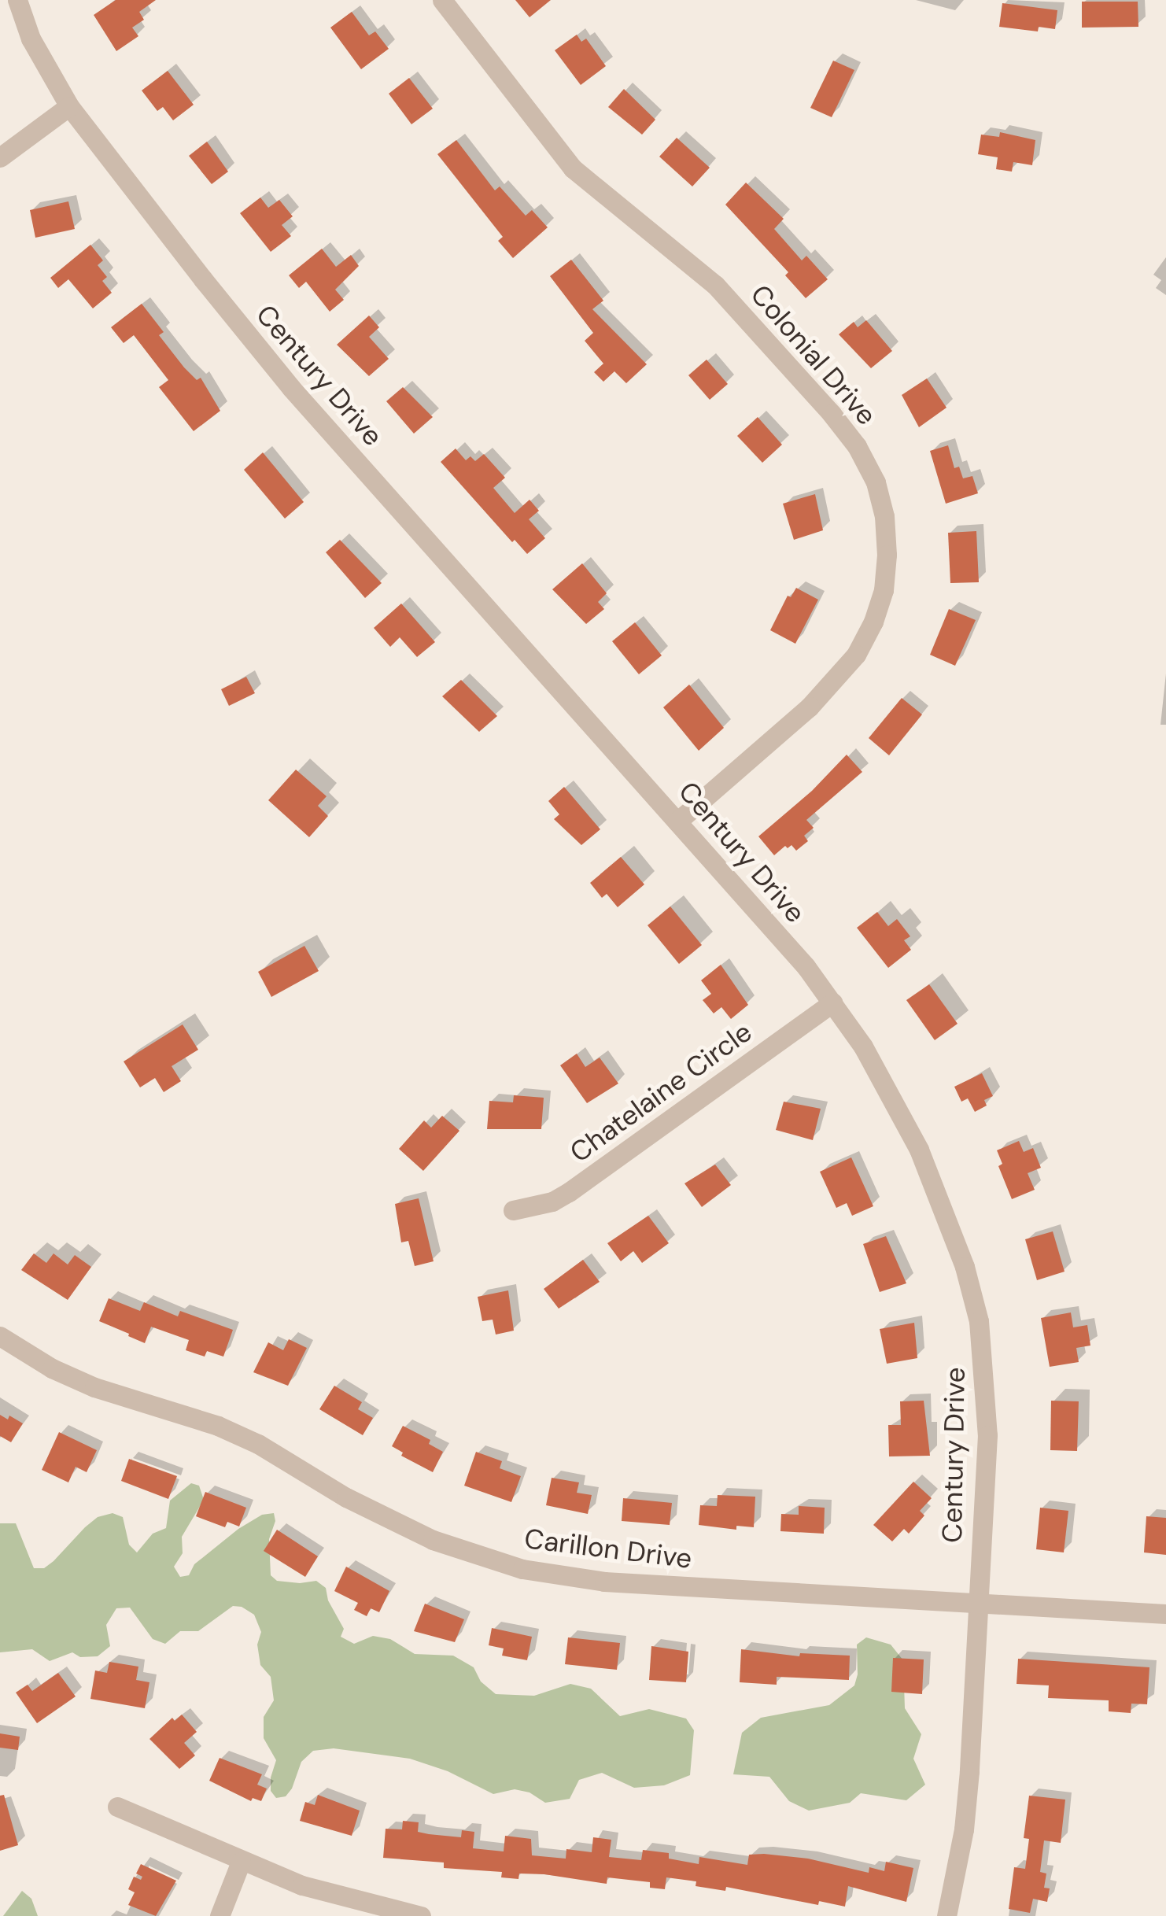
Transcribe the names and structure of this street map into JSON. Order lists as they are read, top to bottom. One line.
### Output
{"streets":{"street":["Colonial Drive","Century Drive","Chatelaine Circle","Carillon Drive"]},"crossings":[["Colonial Drive","Century Drive"],["Century Drive","Chatelaine Circle"],["Century Drive","Carillon Drive"]]}
